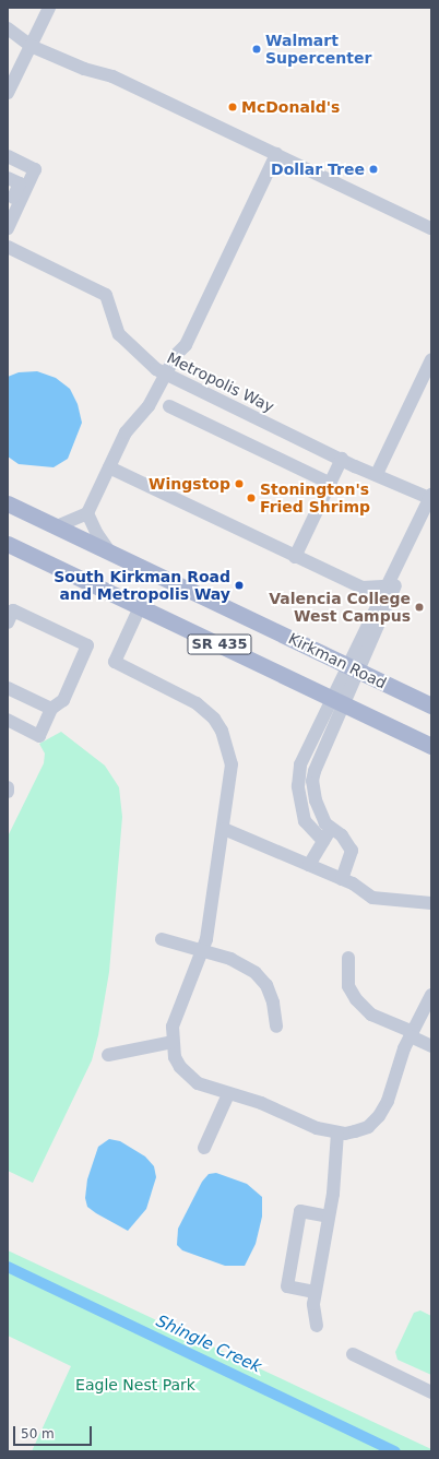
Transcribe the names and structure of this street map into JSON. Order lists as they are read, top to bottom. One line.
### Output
{"streets":{"main road":["SR 435","Kirkman Road"],"street":["Metropolis Way"]},"water":["Shingle Creek"],"parks":["Eagle Nest Park"],"places":["Walmart Supercenter","McDonald's","Dollar Tree","Wingstop","Stonington's Fried Shrimp","South Kirkman Road and Metropolis Way","Valencia College West Campus"],"scale_bar":"50 m"}
